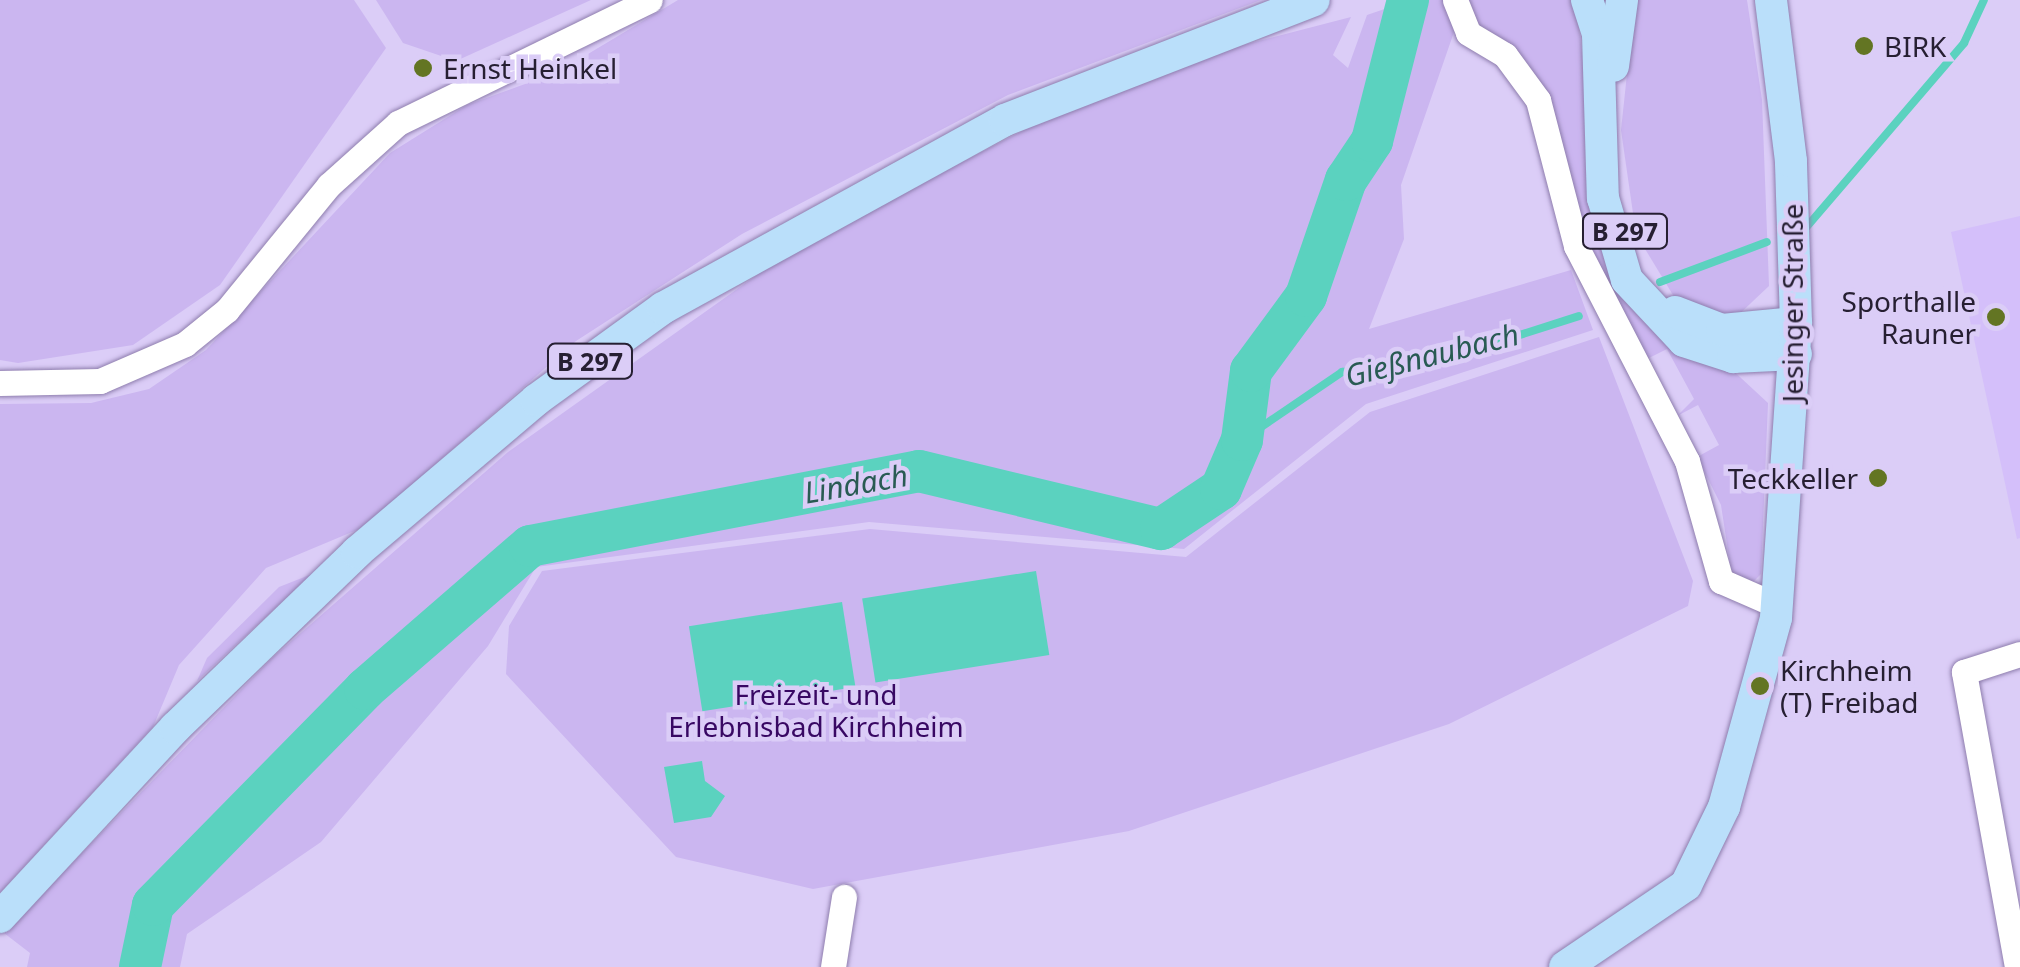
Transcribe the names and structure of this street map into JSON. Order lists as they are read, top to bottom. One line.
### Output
{"streets":{"main road":["B 297","Jesinger Straße"]},"crossings":[["B 297","Jesinger Straße"]],"water":["Gießnaubach","Lindach"],"parks":["Freizeit- und Erlebnisbad Kirchheim"],"places":["BIRK","Ernst Heinkel","Sporthalle Rauner","Teckkeller","Kirchheim (T) Freibad"]}
